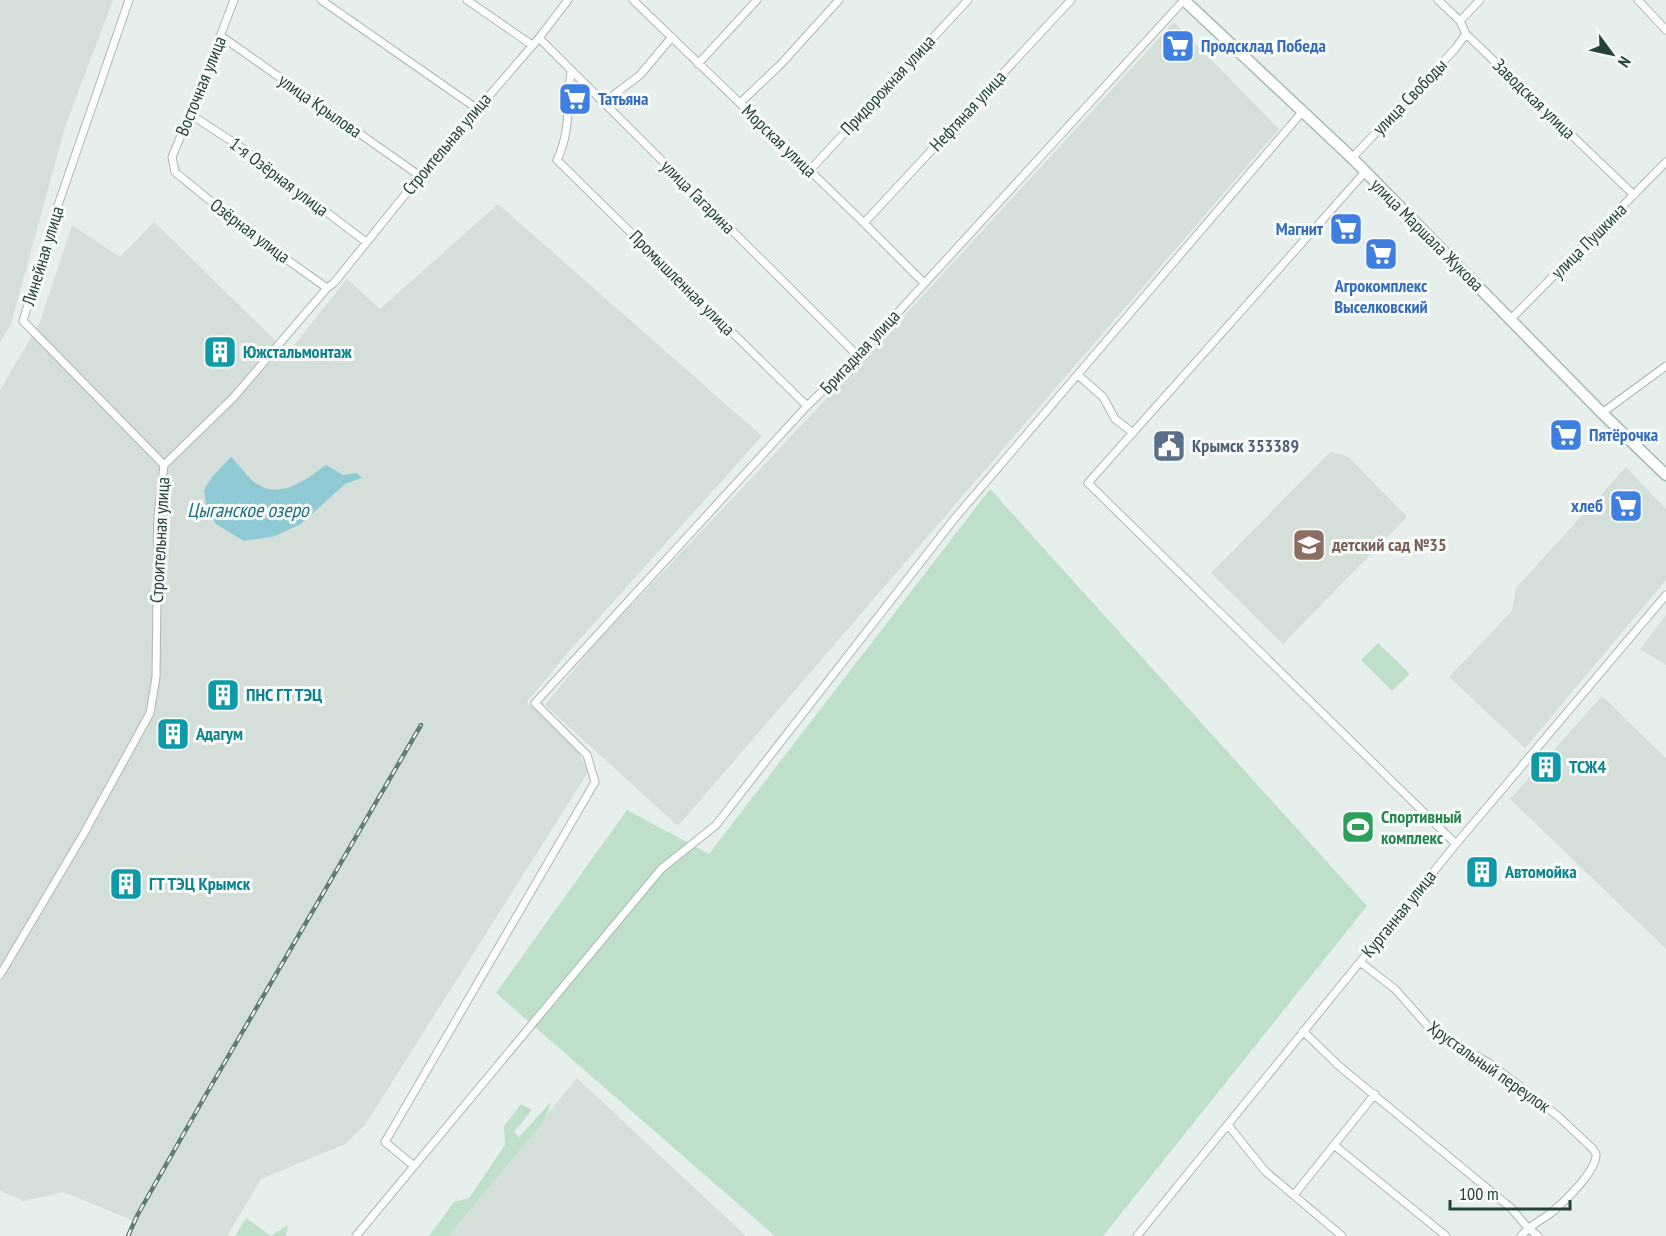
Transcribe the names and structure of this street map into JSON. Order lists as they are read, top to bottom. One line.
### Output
{"streets":{"main road":["улица Маршала Жукова"],"street":["Придорожная улица","Восточная улица","улица Свободы","Заводская улица","улица Крылова","Нефтяная улица","Морская улица","Строительная улица","1-я Озёрная улица","улица Гагарина","Озёрная улица","улица Пушкина","Линейная улица","Промышленная улица","Бригадная улица","Курганная улица","Хрустальный переулок"]},"crossings":[["Придорожная улица","Морская улица"],["Восточная улица","улица Крылова"],["Восточная улица","1-я Озёрная улица"],["Восточная улица","Озёрная улица"],["улица Свободы","Заводская улица"],["улица Свободы","улица Маршала Жукова"],["Заводская улица","улица Пушкина"],["улица Крылова","Строительная улица"],["Нефтяная улица","Морская улица"],["Морская улица","Бригадная улица"],["Строительная улица","1-я Озёрная улица"],["Строительная улица","улица Гагарина"],["Строительная улица","Озёрная улица"],["Строительная улица","Линейная улица"],["улица Гагарина","Промышленная улица"],["улица Гагарина","Бригадная улица"],["улица Маршала Жукова","улица Пушкина"],["улица Маршала Жукова","Бригадная улица"],["Промышленная улица","Бригадная улица"],["Курганная улица","Хрустальный переулок"]],"water":["Цыганское озеро"],"places":{"supermarket":["Продсклад Победа","Татьяна","Магнит","Агрокомплекс Выселковский","Пятёрочка","хлеб"],"building":["Южстальмонтаж","ПНС ГТ ТЭЦ","Адагум","ТСЖ4","Автомойка","ГТ ТЭЦ Крымск"],"public building":["Крымск 353389"],"school or university":["детский сад №35"],"sports":["Спортивный комплекс"]},"scale_bar":"100 m","north":"bottom right"}
